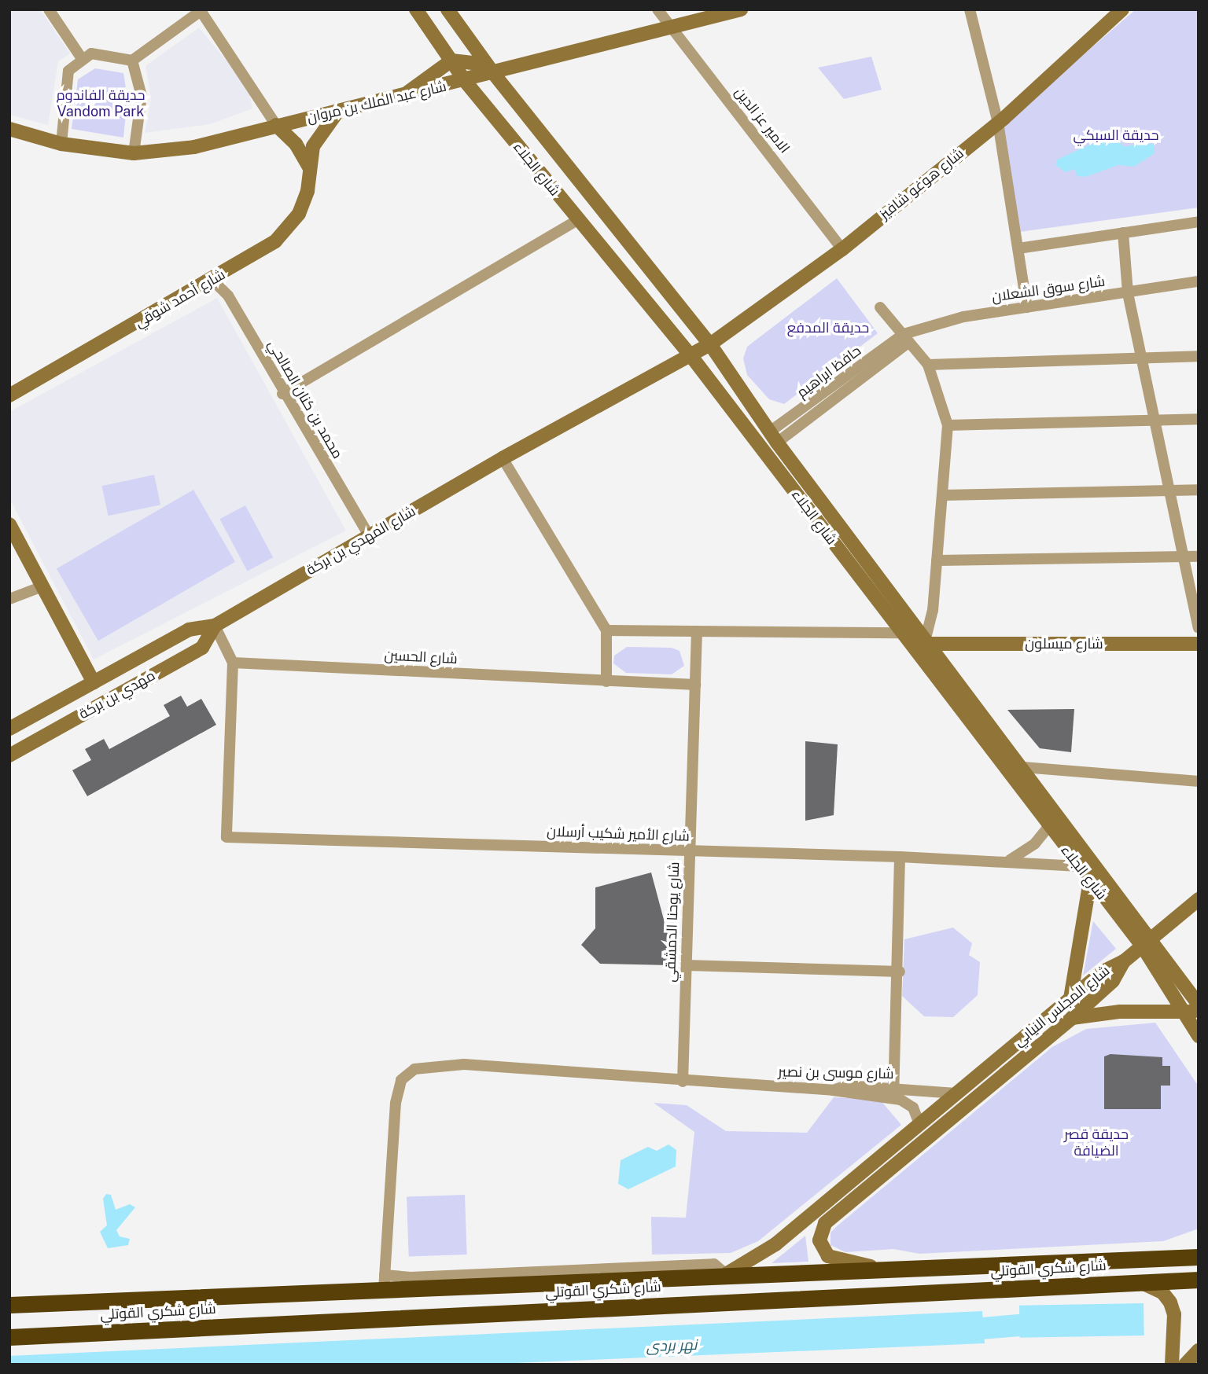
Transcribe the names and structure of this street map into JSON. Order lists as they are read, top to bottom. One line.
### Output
{"streets":{"highway":["شارع شكري القوتلي"],"main road":["شارع عبد الملك بن مروان","شارع الجلاء","شارع هوغو شافيز","شارع أحمد شوقي","شارع المهدي بن بركة","شارع ميسلون","مهدي بن بركة","شارع المجلس النيابي"],"street":["الامير عز الدين","شارع سوق الشعلان","محمد بن كنان الصالحي","شارع الحسين","شارع الأمير شكيب أرسلان","شارع يوحنا الدمشقي","شارع موسى بن نصير"]},"crossings":[["شارع عبد الملك بن مروان","الامير عز الدين"],["شارع عبد الملك بن مروان","شارع الجلاء"],["شارع عبد الملك بن مروان","شارع أحمد شوقي"],["الامير عز الدين","شارع هوغو شافيز"],["شارع الجلاء","شارع هوغو شافيز"],["شارع الجلاء","شارع المهدي بن بركة"],["شارع الجلاء","شارع ميسلون"],["شارع الجلاء","شارع الأمير شكيب أرسلان"],["شارع هوغو شافيز","شارع المهدي بن بركة"],["شارع أحمد شوقي","محمد بن كنان الصالحي"],["محمد بن كنان الصالحي","شارع المهدي بن بركة"],["شارع المهدي بن بركة","مهدي بن بركة"],["شارع الحسين","شارع الأمير شكيب أرسلان"],["شارع الحسين","شارع يوحنا الدمشقي"],["شارع الأمير شكيب أرسلان","شارع يوحنا الدمشقي"],["شارع يوحنا الدمشقي","شارع موسى بن نصير"],["شارع المجلس النيابي","شارع موسى بن نصير"],["شارع المجلس النيابي","شارع شكري القوتلي"],["شارع موسى بن نصير","شارع شكري القوتلي"]],"water":["نهر بردى"],"parks":["حديقة الفاندوم Vandom Park","حديقة السبكي","حديقة المدفع","حديقة قصر الضيافة"]}
